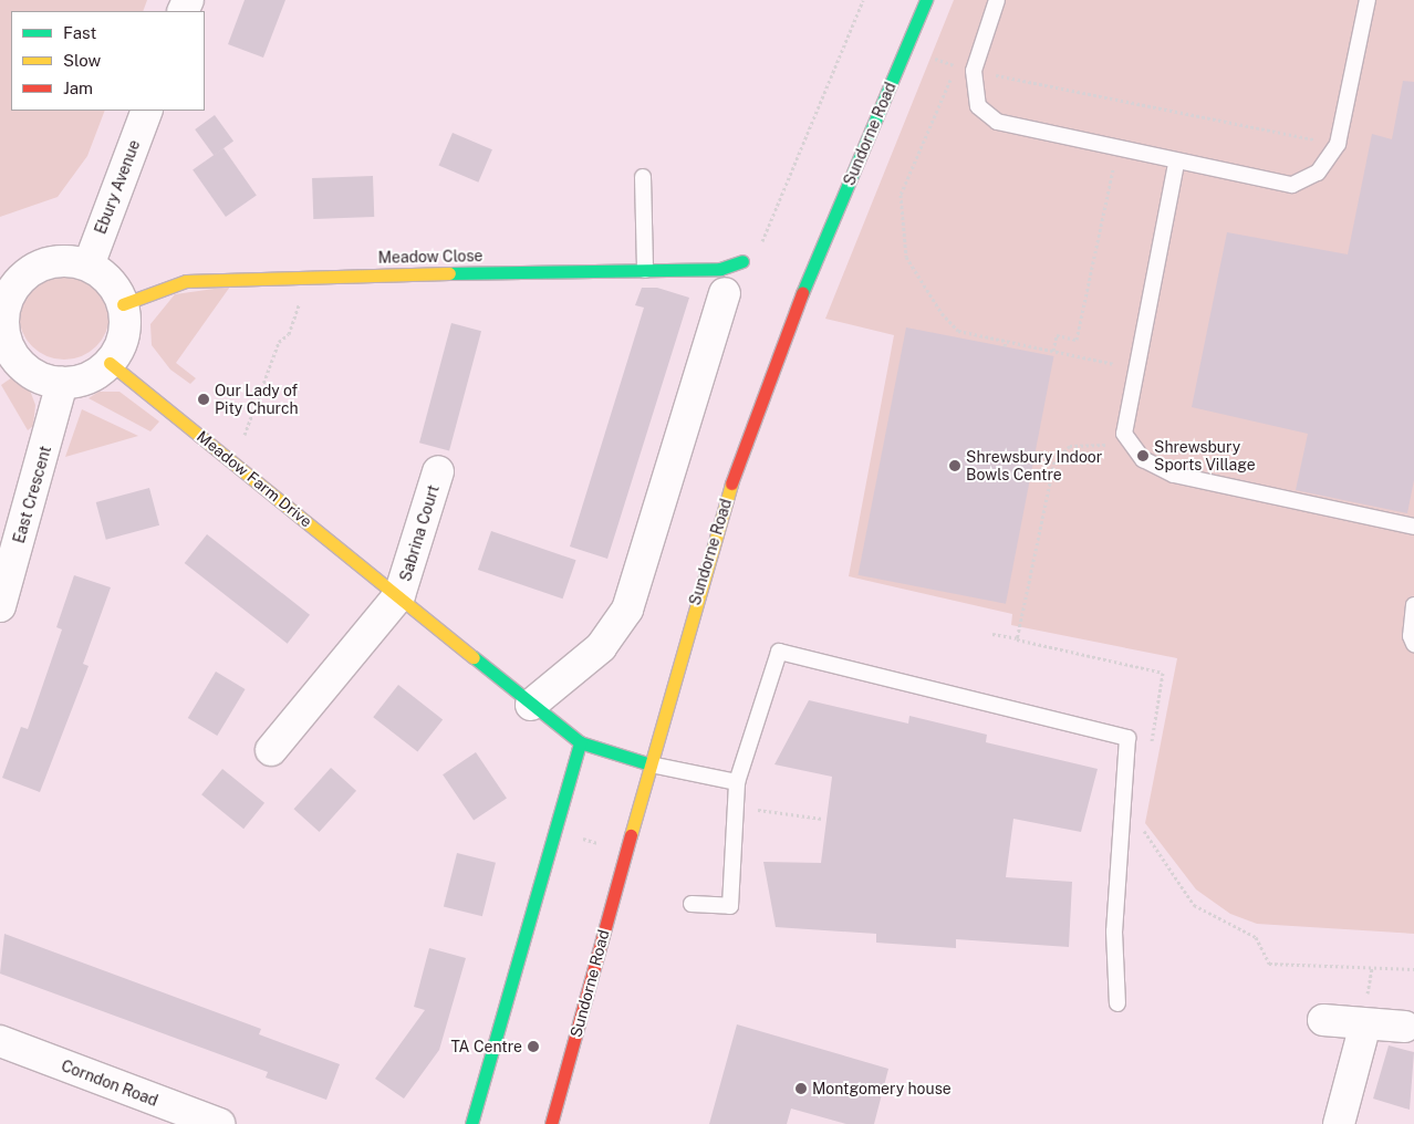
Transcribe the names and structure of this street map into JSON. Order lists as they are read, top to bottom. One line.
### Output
{"streets":{"street":["Sundorne Road","Ebury Avenue","Meadow Close","Meadow Farm Drive","East Crescent","Sabrina Court","Corndon Road"]},"crossings":[["Sundorne Road","Meadow Farm Drive"],["Ebury Avenue","Meadow Close"],["Ebury Avenue","Meadow Farm Drive"],["Ebury Avenue","East Crescent"],["Meadow Close","Meadow Farm Drive"],["Meadow Close","East Crescent"],["Meadow Farm Drive","East Crescent"],["Meadow Farm Drive","Sabrina Court"]],"places":["Our Lady of Pity Church","Shrewsbury Sports Village","Shrewsbury Indoor Bowls Centre","TA Centre","Montgomery house"],"legend":["Fast","Slow","Jam"]}
